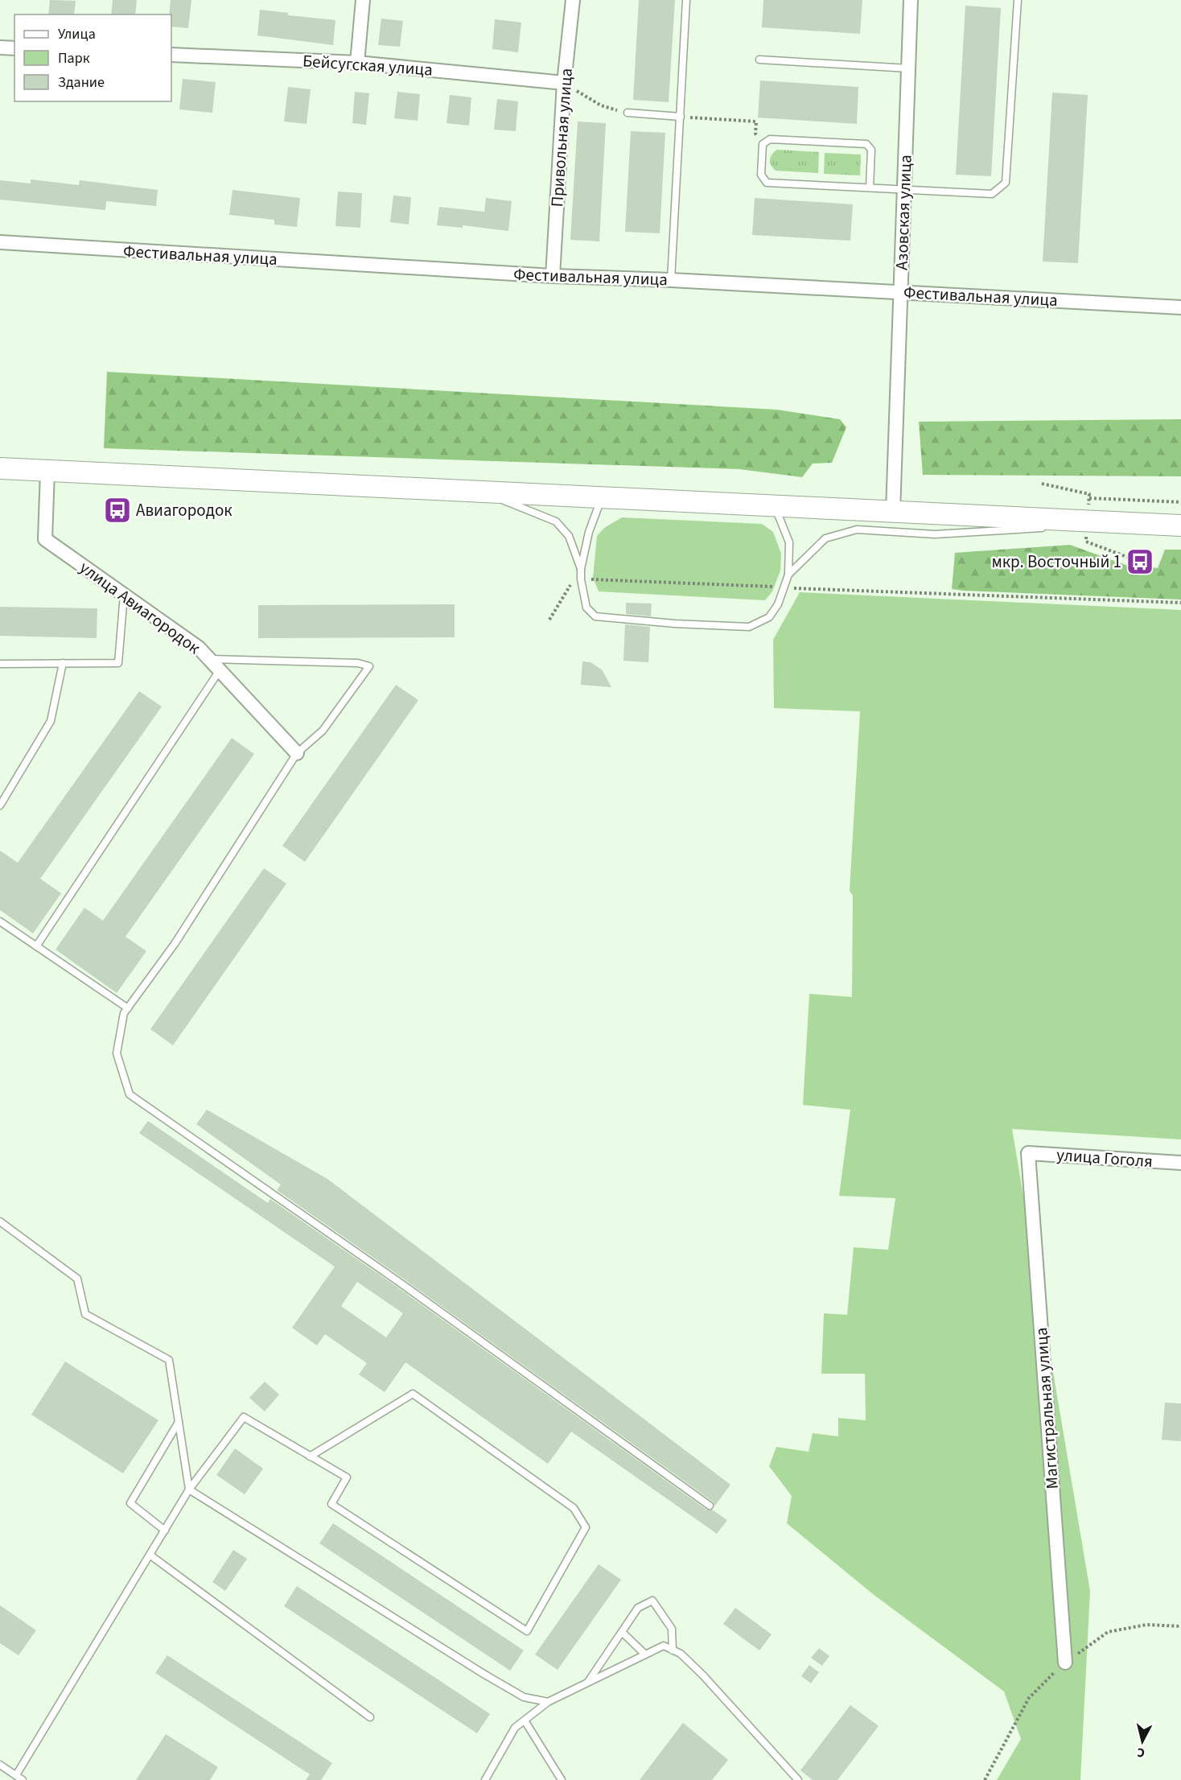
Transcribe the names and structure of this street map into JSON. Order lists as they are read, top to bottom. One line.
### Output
{"streets":{"street":["Бейсугская улица","Привольная улица","Азовская улица","Фестивальная улица","улица Авиагородок","улица Гоголя","Магистральная улица"]},"crossings":[["Бейсугская улица","Привольная улица"],["Привольная улица","Фестивальная улица"],["Азовская улица","Фестивальная улица"],["улица Гоголя","Магистральная улица"]],"places":{"bus stop":["Авиагородок","мкр. Восточный 1"]},"legend":["Улица","Парк","Здание"],"north":"bottom"}
